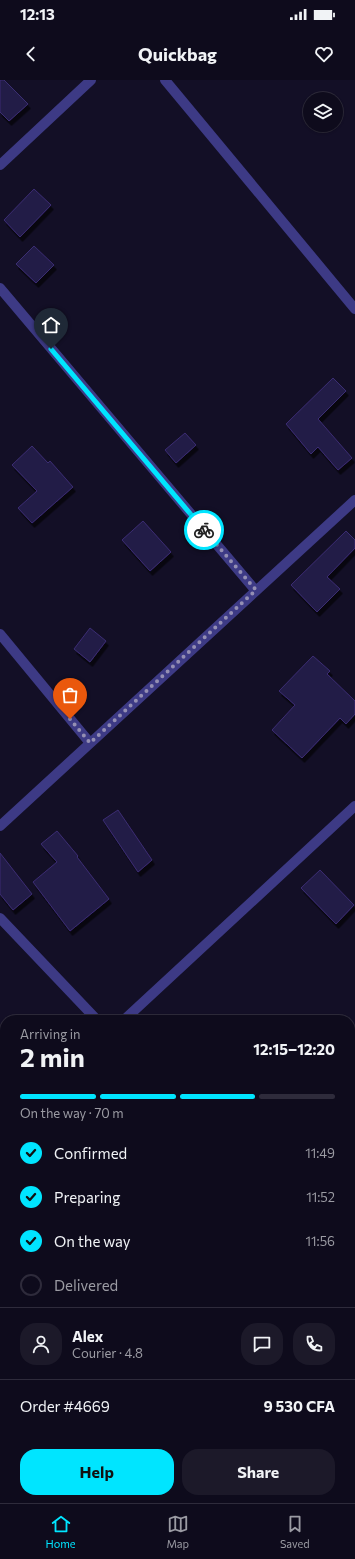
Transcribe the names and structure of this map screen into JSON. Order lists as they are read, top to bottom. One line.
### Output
{"page":{"status":"12:13","header":"Quickbag","heading":["2 min","Arriving in","12:15–12:20"],"panel":["Alex","Courier · 4.8","Order #4669","9 530 CFA"],"bar":"On the way · 70 m","list":[["Confirmed","11:49"],["Preparing","11:52"],["On the way","11:56"],"Delivered"],"buttons":["Help","Share"],"tabs":["Home","Map","Saved"]}}
